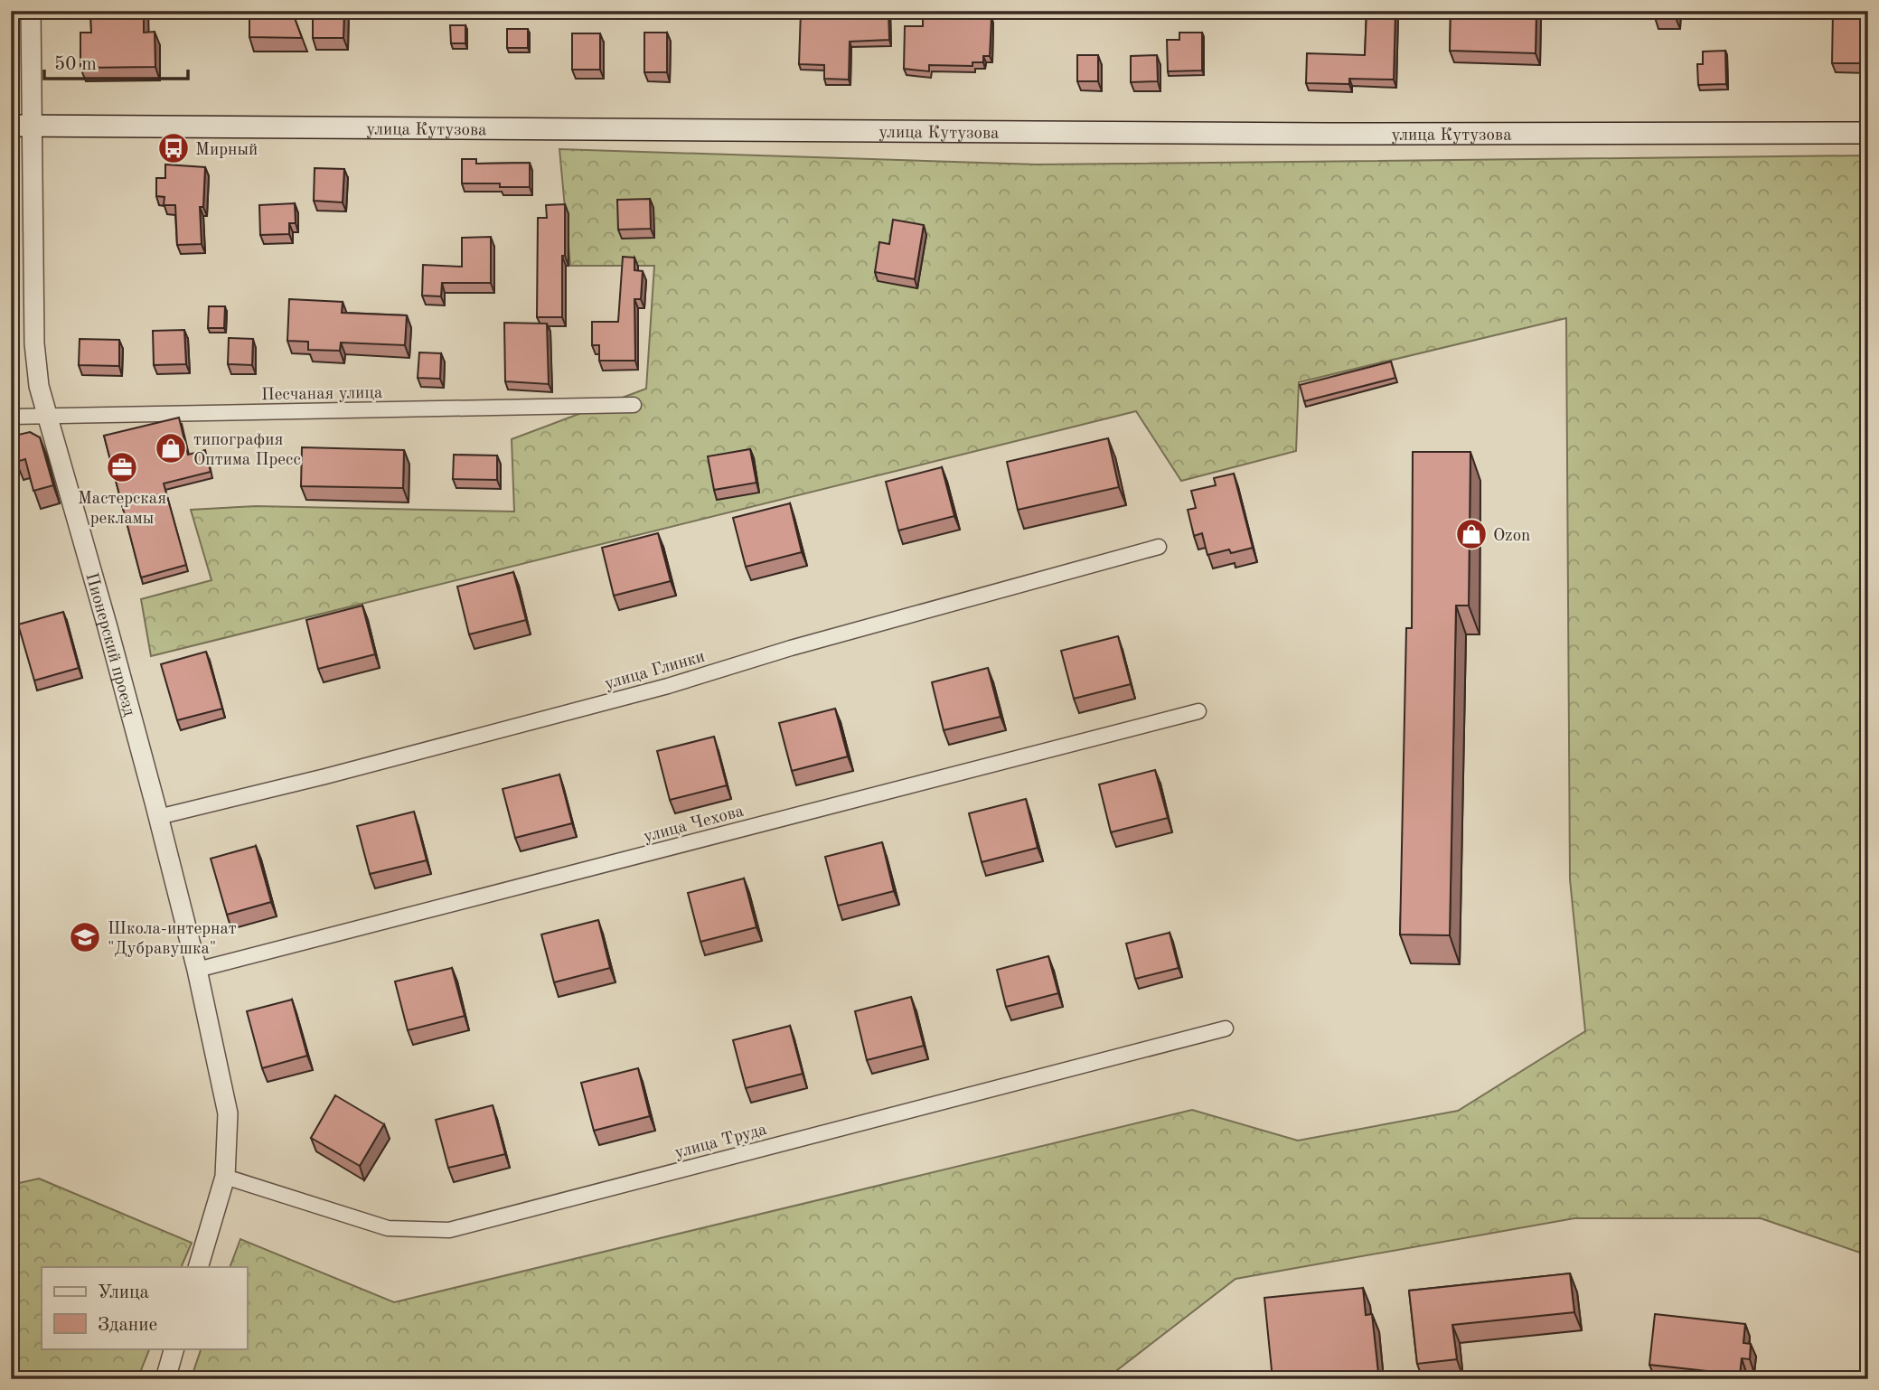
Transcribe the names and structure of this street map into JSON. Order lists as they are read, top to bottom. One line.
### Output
{"streets":{"main road":["улица Кутузова"],"street":["Песчаная улица","Пионерский проезд","улица Глинки","улица Чехова","улица Труда"]},"crossings":[["улица Кутузова","Пионерский проезд"],["Песчаная улица","Пионерский проезд"],["Пионерский проезд","улица Глинки"],["Пионерский проезд","улица Чехова"],["Пионерский проезд","улица Труда"]],"places":{"bus stop":["Мирный"],"shop":["типография Оптима Пресс","Ozon"],"office":["Мастерская рекламы"],"school or university":["Школа-интернат \"Дубравушка\""]},"legend":["Улица","Здание"],"scale_bar":"50 m"}
